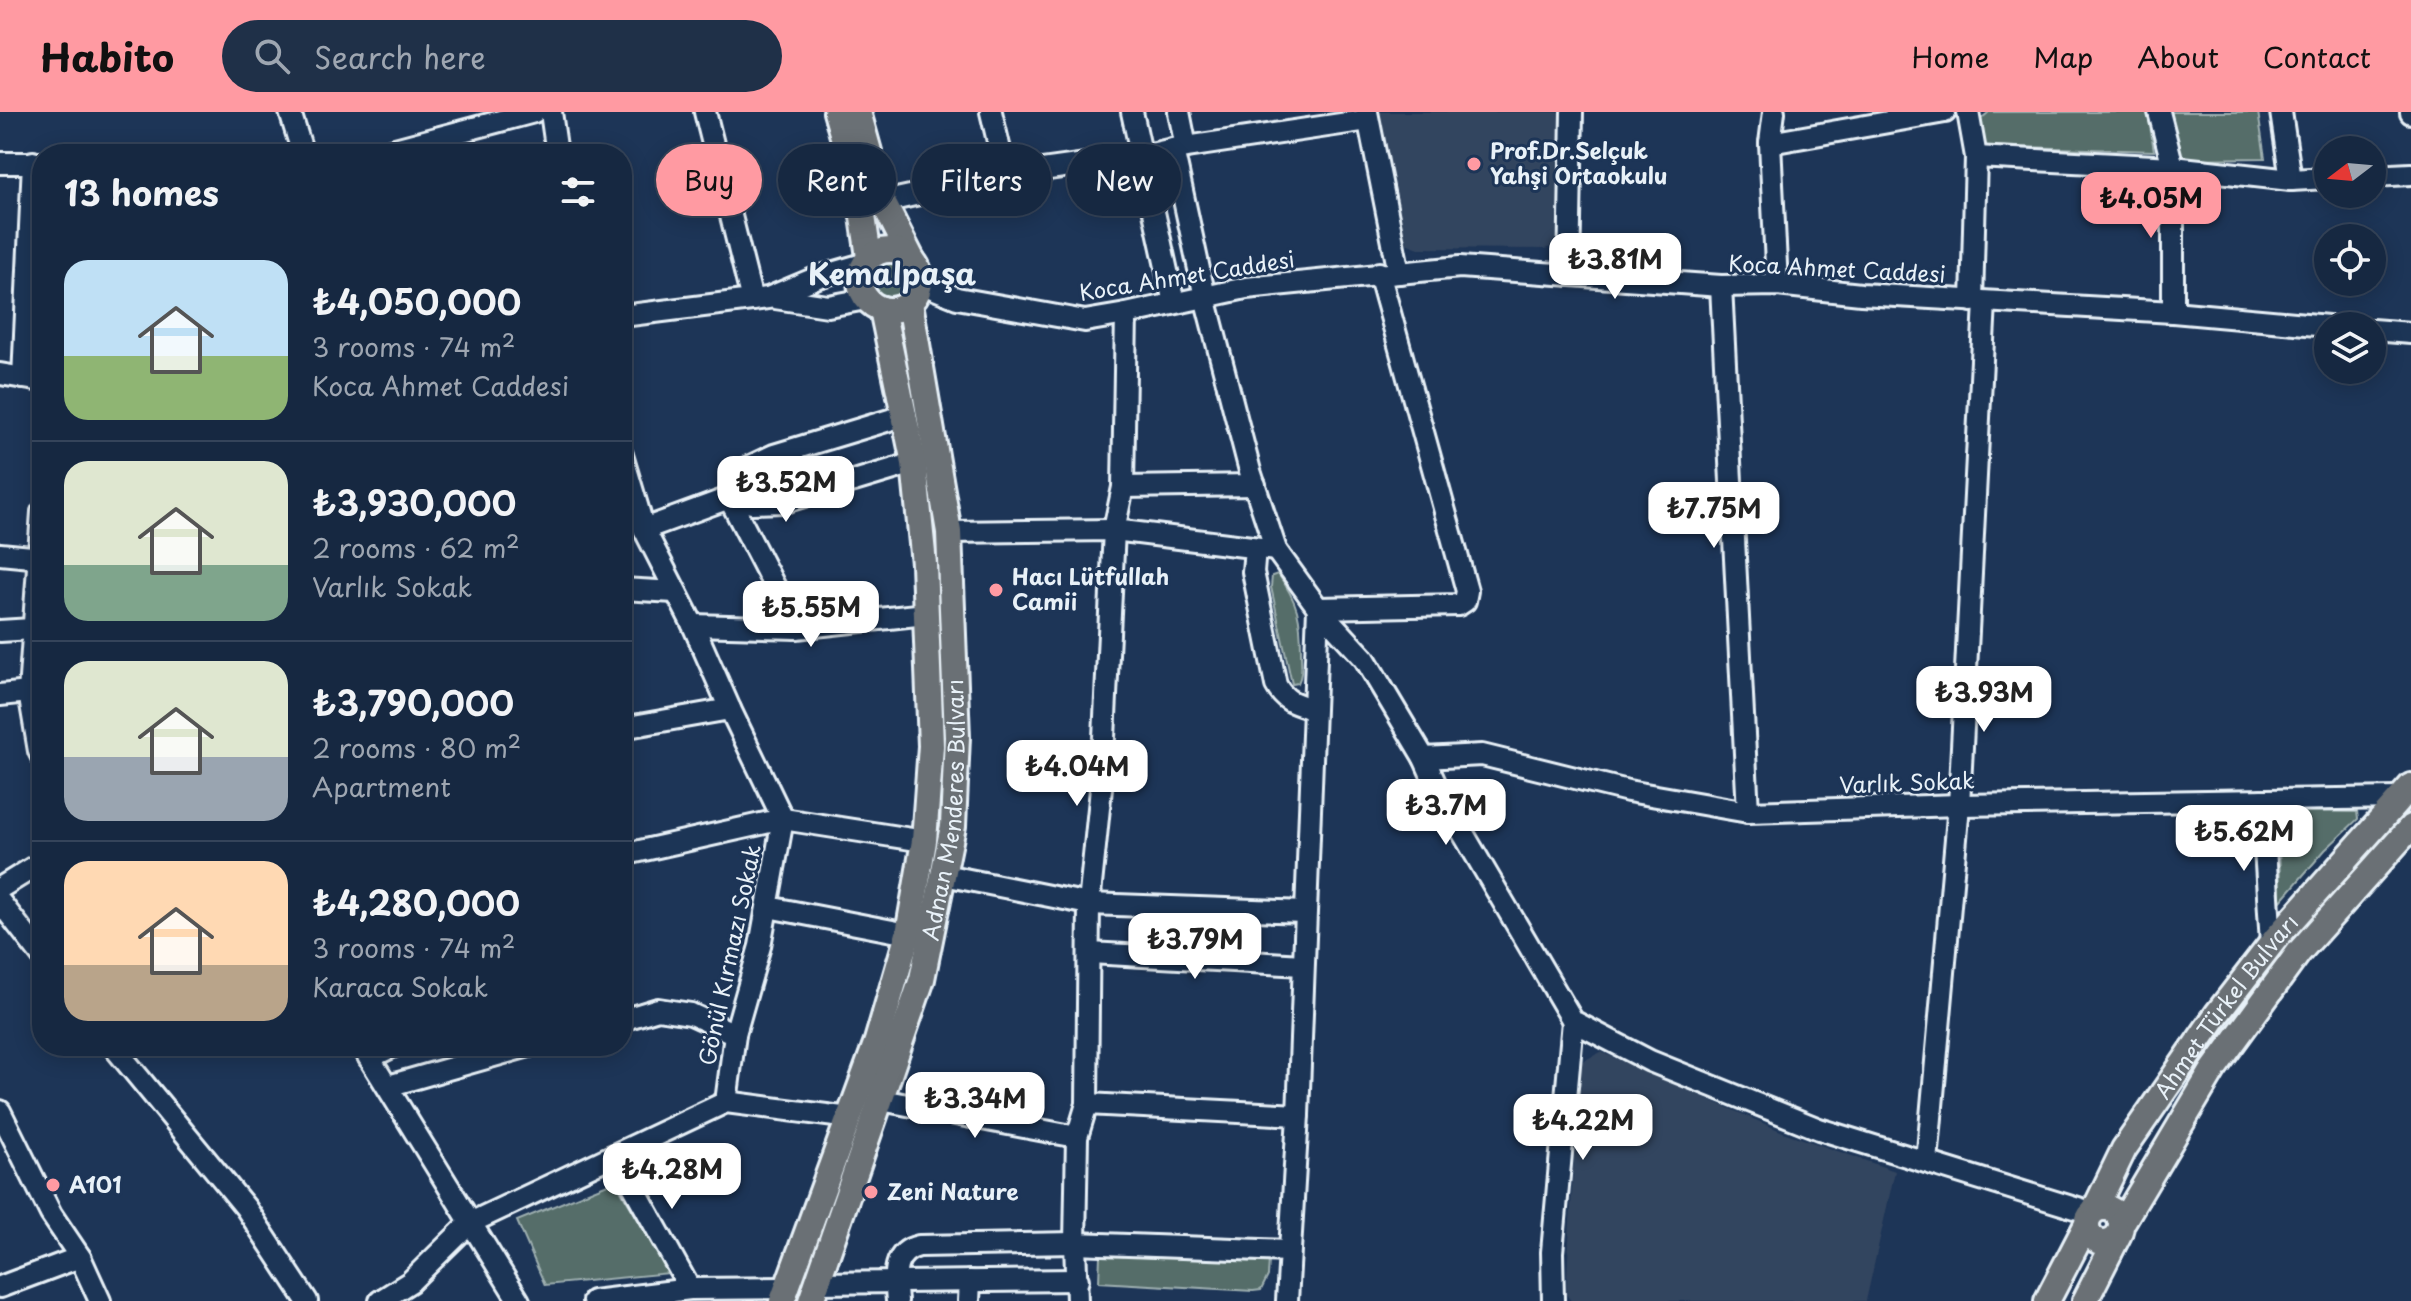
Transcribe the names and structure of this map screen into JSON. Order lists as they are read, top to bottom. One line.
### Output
{"streets":{"main road":["Adnan Menderes Bulvarı","Ahmet Türkel Bulvarı"],"street":["Koca Ahmet Caddesi","Varlık Sokak","Gönül Kırmazı Sokak"]},"crossings":[["Koca Ahmet Caddesi","Adnan Menderes Bulvarı"],["Varlık Sokak","Ahmet Türkel Bulvarı"]],"districts":["Kemalpaşa"],"places":["Prof.Dr.Selçuk Yahşi Ortaokulu","Hacı Lütfullah Camii","A101","Zeni Nature"],"north":"left","page":{"header":"Habito","search":"Search here","nav":["Home","Map","About","Contact"],"chip":["Buy","Rent","Filters","New"],"heading":"13 homes","price":["₺4.05M","₺3.81M","₺3.52M","₺7.75M","₺5.55M","₺3.93M","₺4.04M","₺3.7M","₺5.62M","₺3.79M","₺3.34M","₺4.22M","₺4.28M"],"list":[{"name":"₺4,050,000","note":"3 rooms · 74 m² · Koca Ahmet Caddesi"},{"name":"₺3,930,000","note":"2 rooms · 62 m² · Varlık Sokak"},{"name":"₺3,790,000","note":"2 rooms · 80 m² · Apartment"},{"name":"₺4,280,000","note":"3 rooms · 74 m² · Karaca Sokak"}]}}
